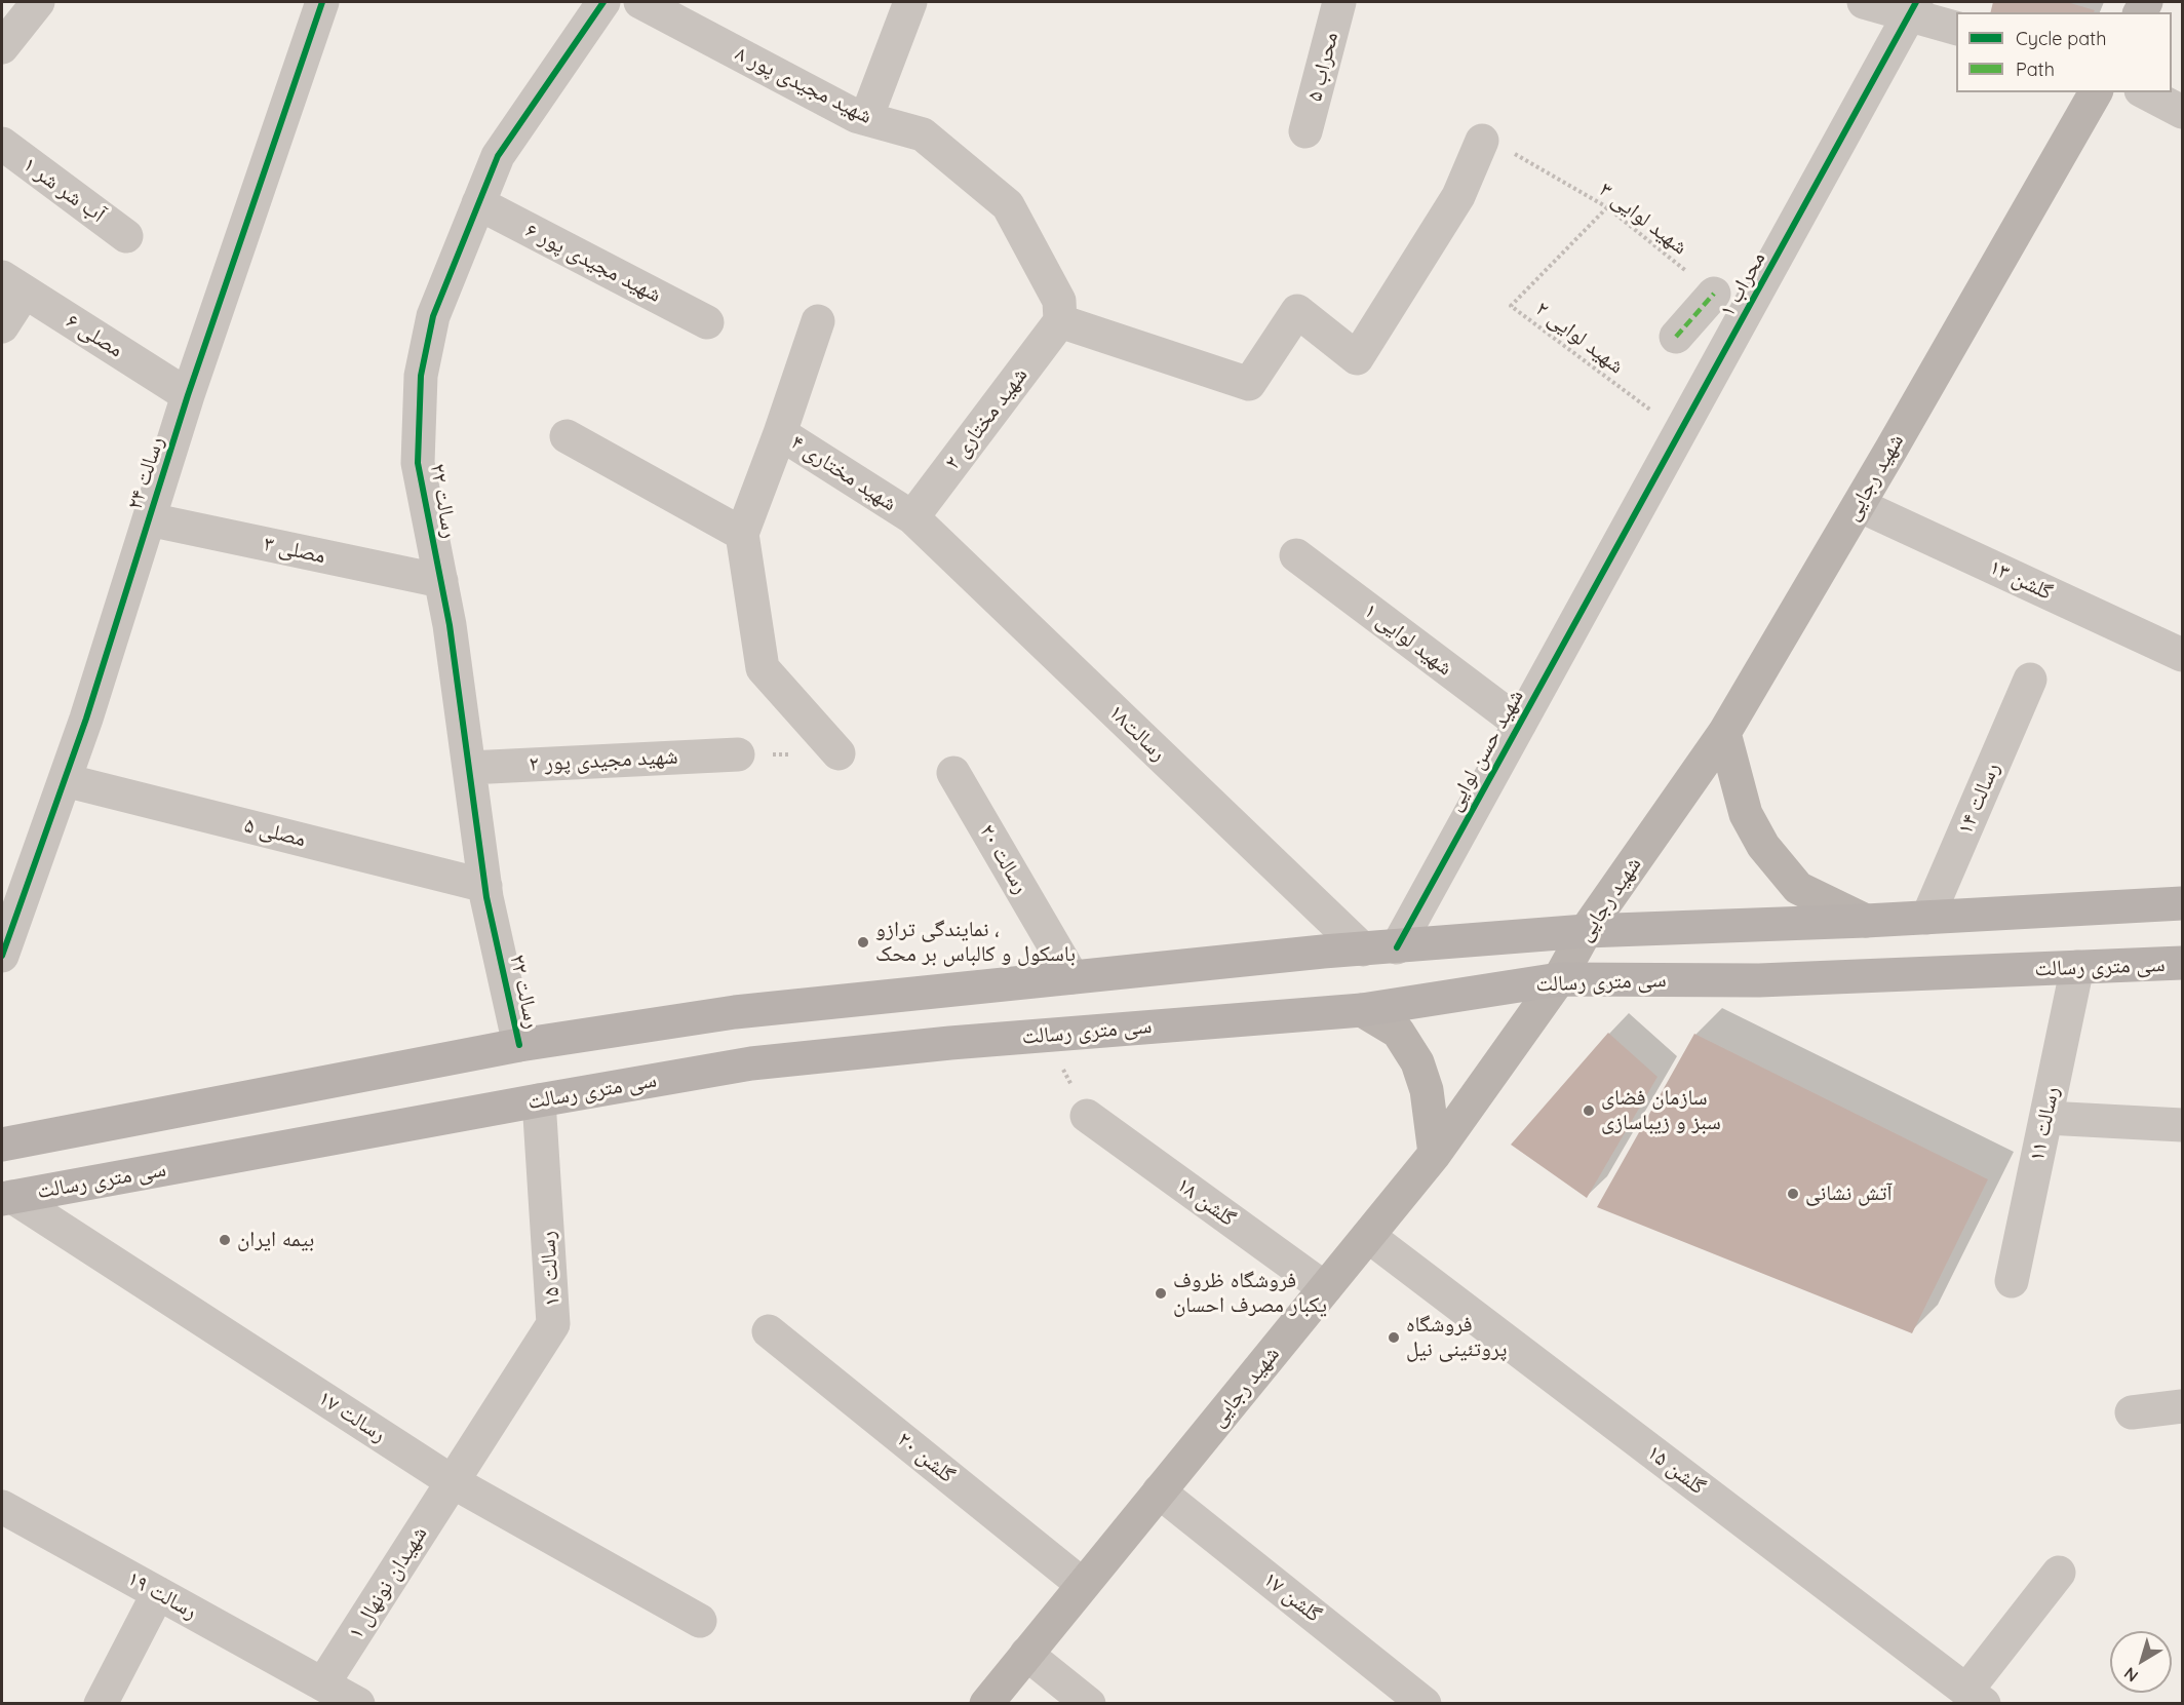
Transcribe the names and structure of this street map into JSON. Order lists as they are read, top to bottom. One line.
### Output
{"streets":{"main road":["شهید رجایی","سی متری رسالت"],"street":["۵ محراب","۸ شهید مجیدی پور","۱ آب شر شر","۶ شهید مجیدی پور","۱ محراب","۶ مصلی","۲ شهید مختاری","۲۴ رسالت","۴ شهید مختاری","۲۲ رسالت","۳ مصلی","۱۳ گلشن","۱ شهید لوایی","رسالت۱۸","شهید حسن لوایی","۲ شهید مجیدی پور","۱۴ رسالت","۵ مصلی","۲۰ رسالت","۱۱ رسالت","۱۸ گلشن","۱۵ رسالت","۱۷ رسالت","۲۰ گلشن","گلشن ۱۵","۱ شهیدان نونهال","رسالت ۱۹","گلشن ۱۷"],"path":["۳ شهید لوایی","۲ شهید لوایی"]},"crossings":[["۸ شهید مجیدی پور","۲ شهید مختاری"],["۳ شهید لوایی","۲ شهید لوایی"],["۶ شهید مجیدی پور","۲۲ رسالت"],["۱ محراب","۲ شهید لوایی"],["۱ محراب","شهید حسن لوایی"],["۶ مصلی","۲۴ رسالت"],["۲ شهید مختاری","۴ شهید مختاری"],["۲ شهید مختاری","رسالت۱۸"],["۲۴ رسالت","۳ مصلی"],["۲۴ رسالت","۵ مصلی"],["۴ شهید مختاری","رسالت۱۸"],["شهید رجایی","۱۳ گلشن"],["شهید رجایی","سی متری رسالت"],["شهید رجایی","۱۸ گلشن"],["شهید رجایی","۲۰ گلشن"],["شهید رجایی","گلشن ۱۵"],["شهید رجایی","گلشن ۱۷"],["۲۲ رسالت","۳ مصلی"],["۲۲ رسالت","۲ شهید مجیدی پور"],["۲۲ رسالت","۵ مصلی"],["۱ شهید لوایی","شهید حسن لوایی"],["سی متری رسالت","۱۱ رسالت"],["سی متری رسالت","۱۵ رسالت"],["سی متری رسالت","۱۷ رسالت"],["۱۵ رسالت","۱۷ رسالت"],["۱۵ رسالت","۱ شهیدان نونهال"],["۱۷ رسالت","۱ شهیدان نونهال"],["۱ شهیدان نونهال","رسالت ۱۹"]],"places":["نمایندگی ترازو ، باسکول و کالباس بر محک","سازمان فضای سبز و زیباسازی","آتش نشانی","بیمه ایران","فروشگاه ظروف یکبار مصرف احسان","فروشگاه پروتئینی نیل"],"legend":["Cycle path","Path"],"north":"bottom left"}
